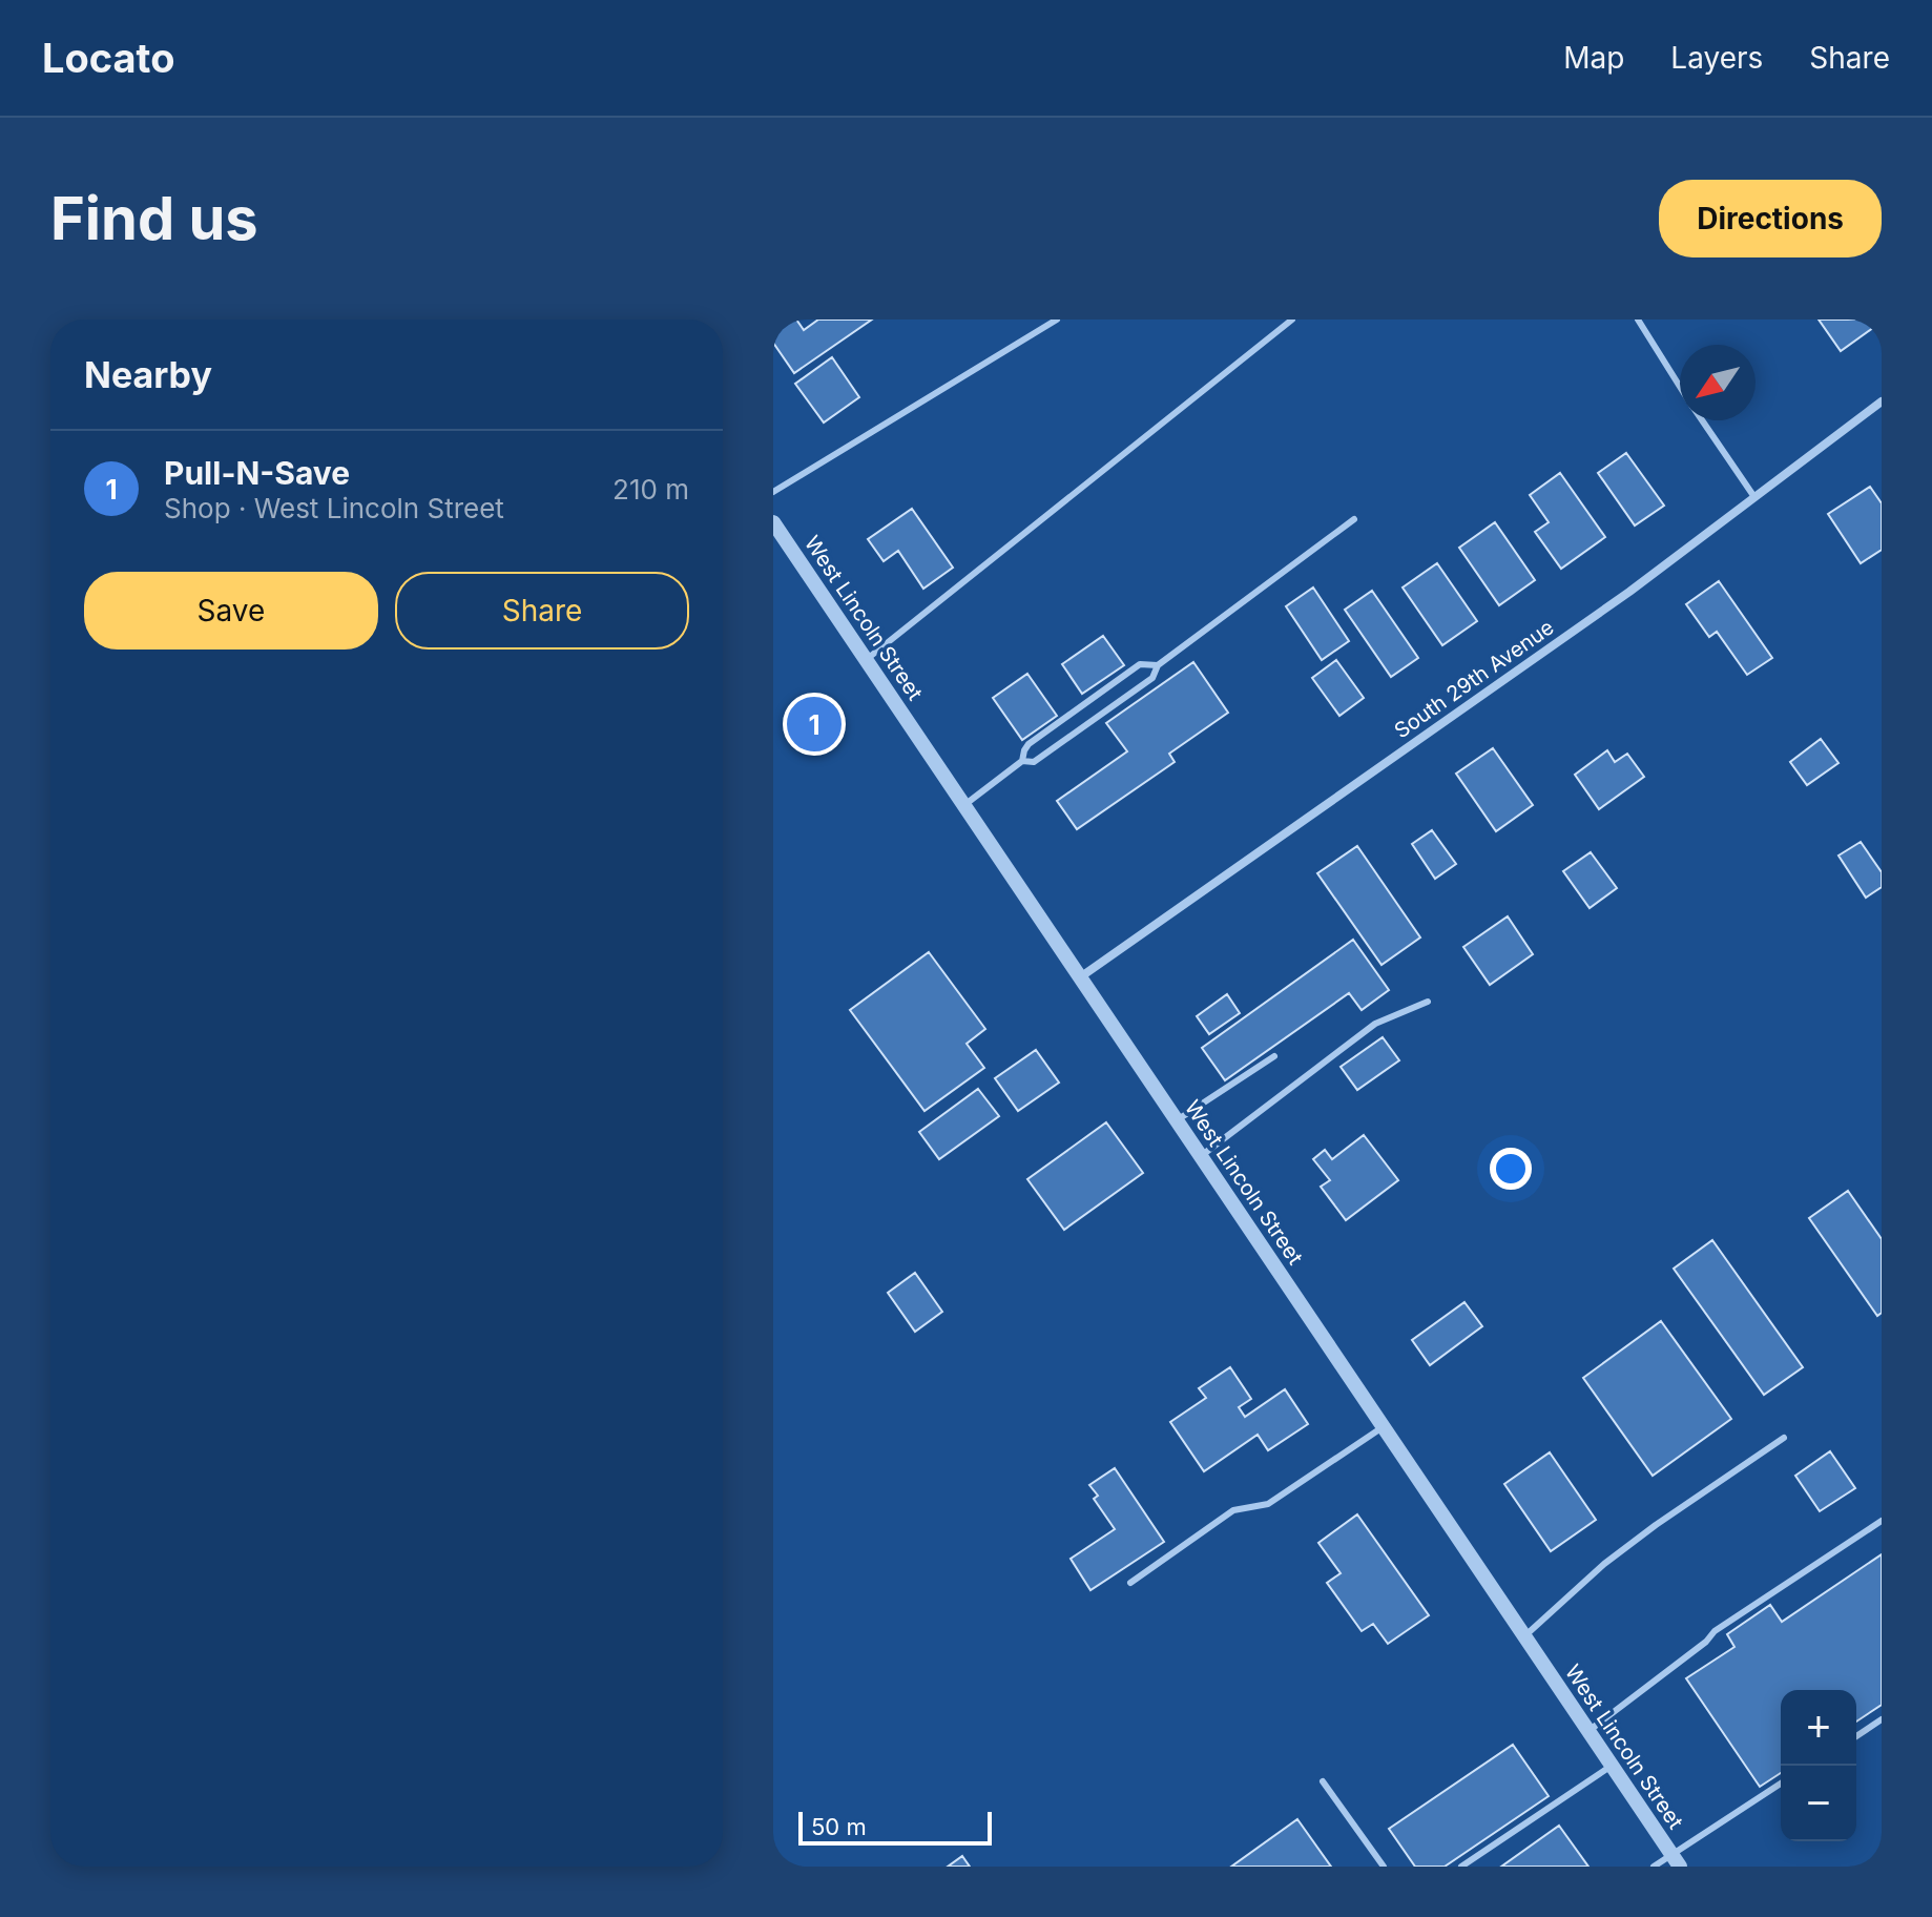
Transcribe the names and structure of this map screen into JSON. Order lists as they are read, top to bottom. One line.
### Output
{"streets":{"street":["West Lincoln Street","South 29th Avenue"]},"crossings":[["West Lincoln Street","South 29th Avenue"]],"scale_bar":"50 m","north":"bottom left","page":{"header":"Locato","nav":["Map","Layers","Share"],"buttons":["Directions",["Save","Share"]],"title":"Find us","heading":"Nearby","list":[{"mark":"1","name":"Pull-N-Save","note":"Shop · West Lincoln Street","value":"210 m"}],"pins":"1","map_buttons":["+","−"],"scale":"50 m"}}
